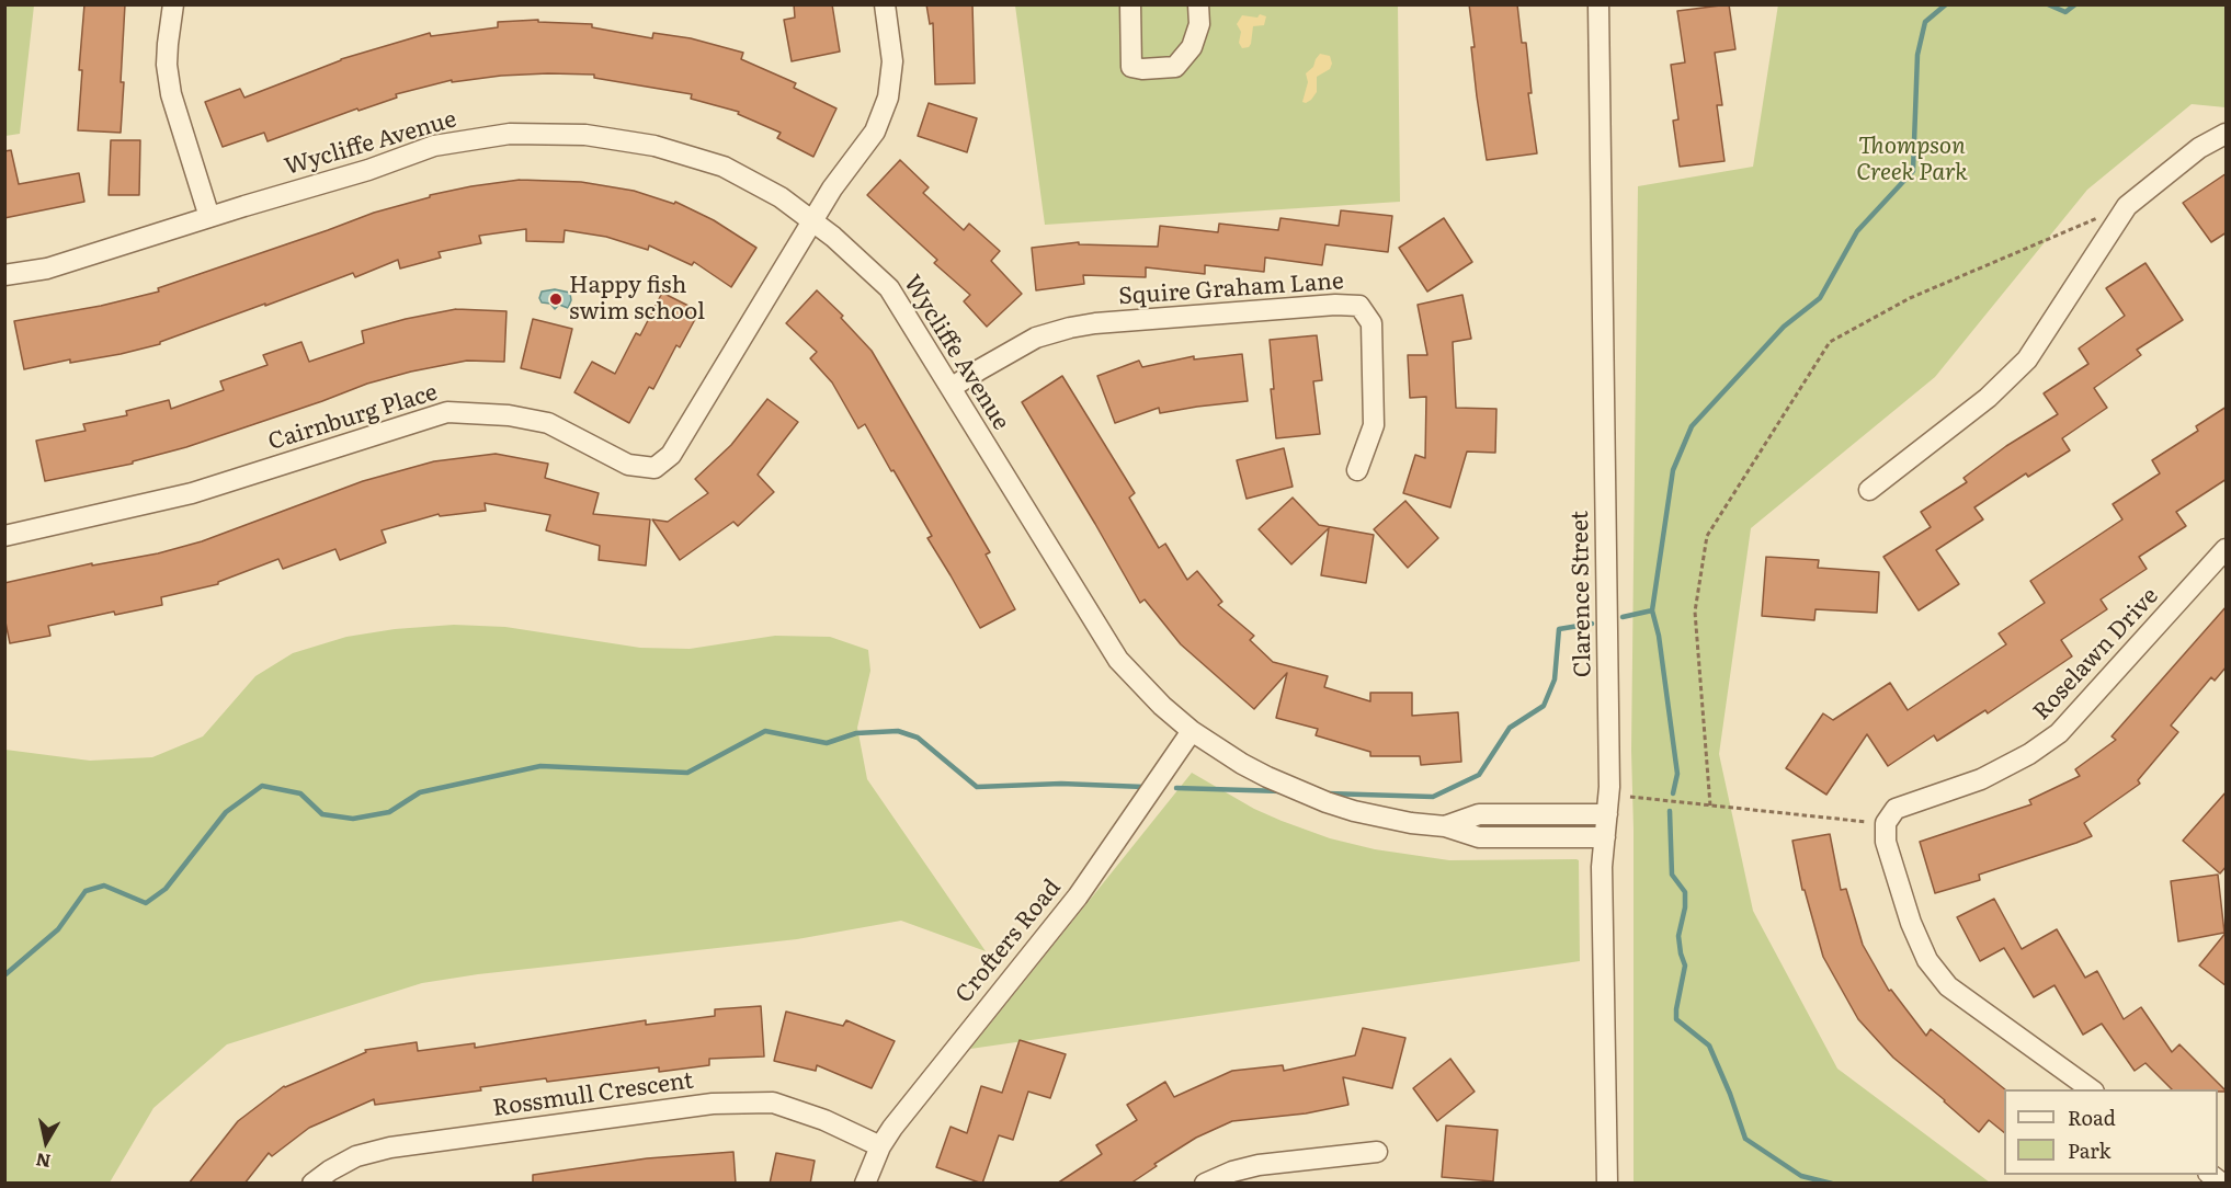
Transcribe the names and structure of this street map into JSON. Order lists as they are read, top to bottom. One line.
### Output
{"streets":{"street":["Wycliffe Avenue","Squire Graham Lane","Cairnburg Place","Clarence Street","Roselawn Drive","Crofters Road","Rossmull Crescent"]},"crossings":[["Wycliffe Avenue","Squire Graham Lane"],["Wycliffe Avenue","Cairnburg Place"],["Wycliffe Avenue","Clarence Street"],["Wycliffe Avenue","Crofters Road"],["Crofters Road","Rossmull Crescent"]],"parks":["Thompson Creek Park"],"places":["Happy fish swim school"],"legend":["Road","Park"],"north":"bottom"}
